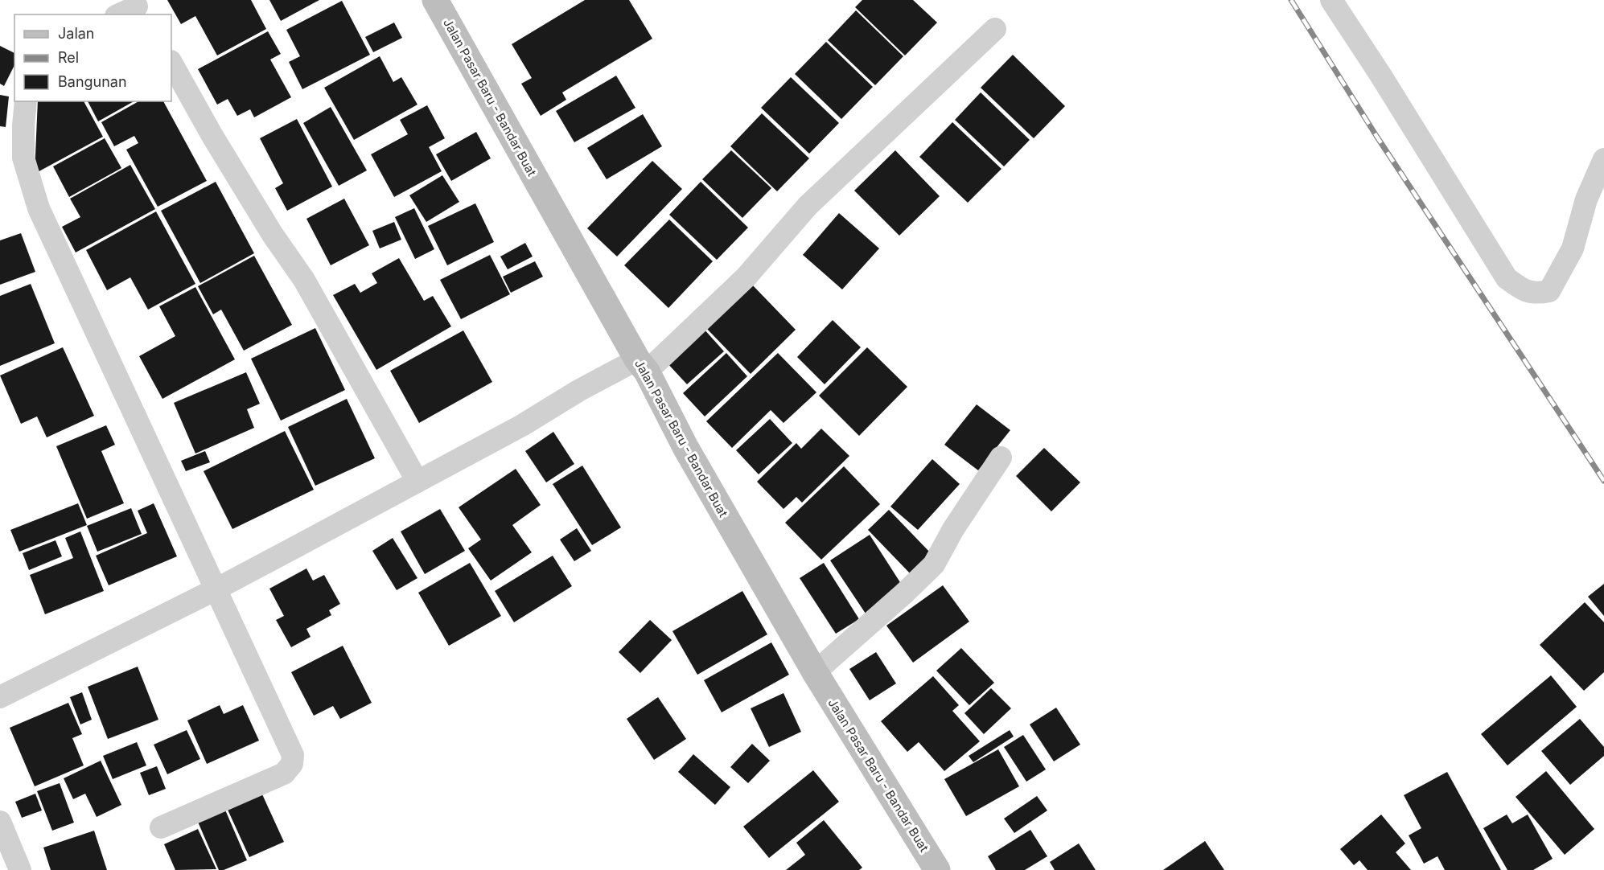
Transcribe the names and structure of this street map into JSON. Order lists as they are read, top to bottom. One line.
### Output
{"streets":{"street":["Jalan Pasar Baru - Bandar Buat"]},"legend":["Jalan","Rel","Bangunan"]}
